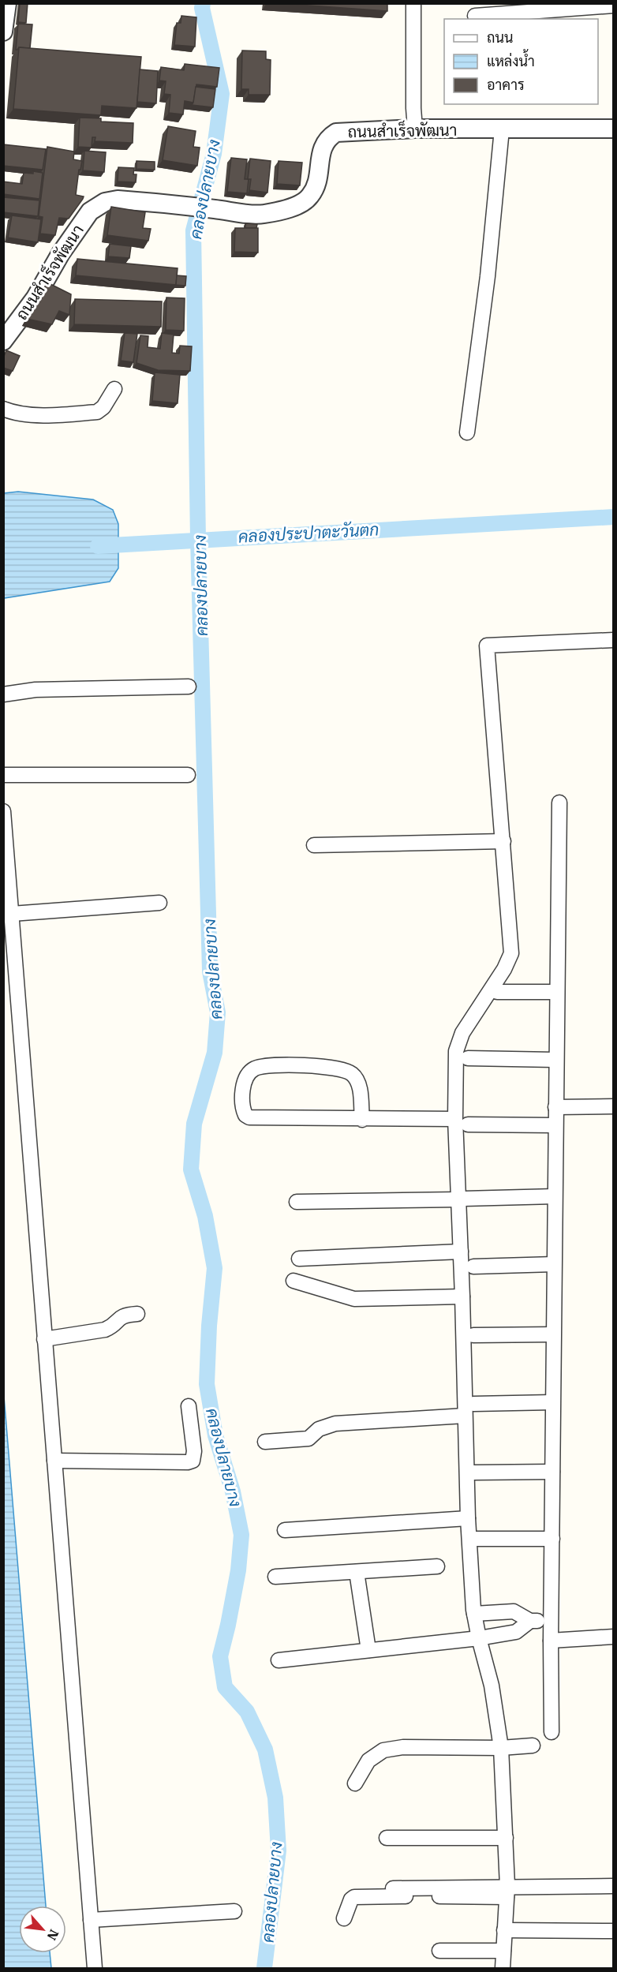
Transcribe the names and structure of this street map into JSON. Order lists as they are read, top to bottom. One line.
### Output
{"streets":{"street":["ถนนสำเร็จพัฒนา"]},"water":["คลองปลายบาง","คลองประปาตะวันตก"],"legend":["ถนน","แหล่งน้ำ","อาคาร"],"north":"bottom right"}
